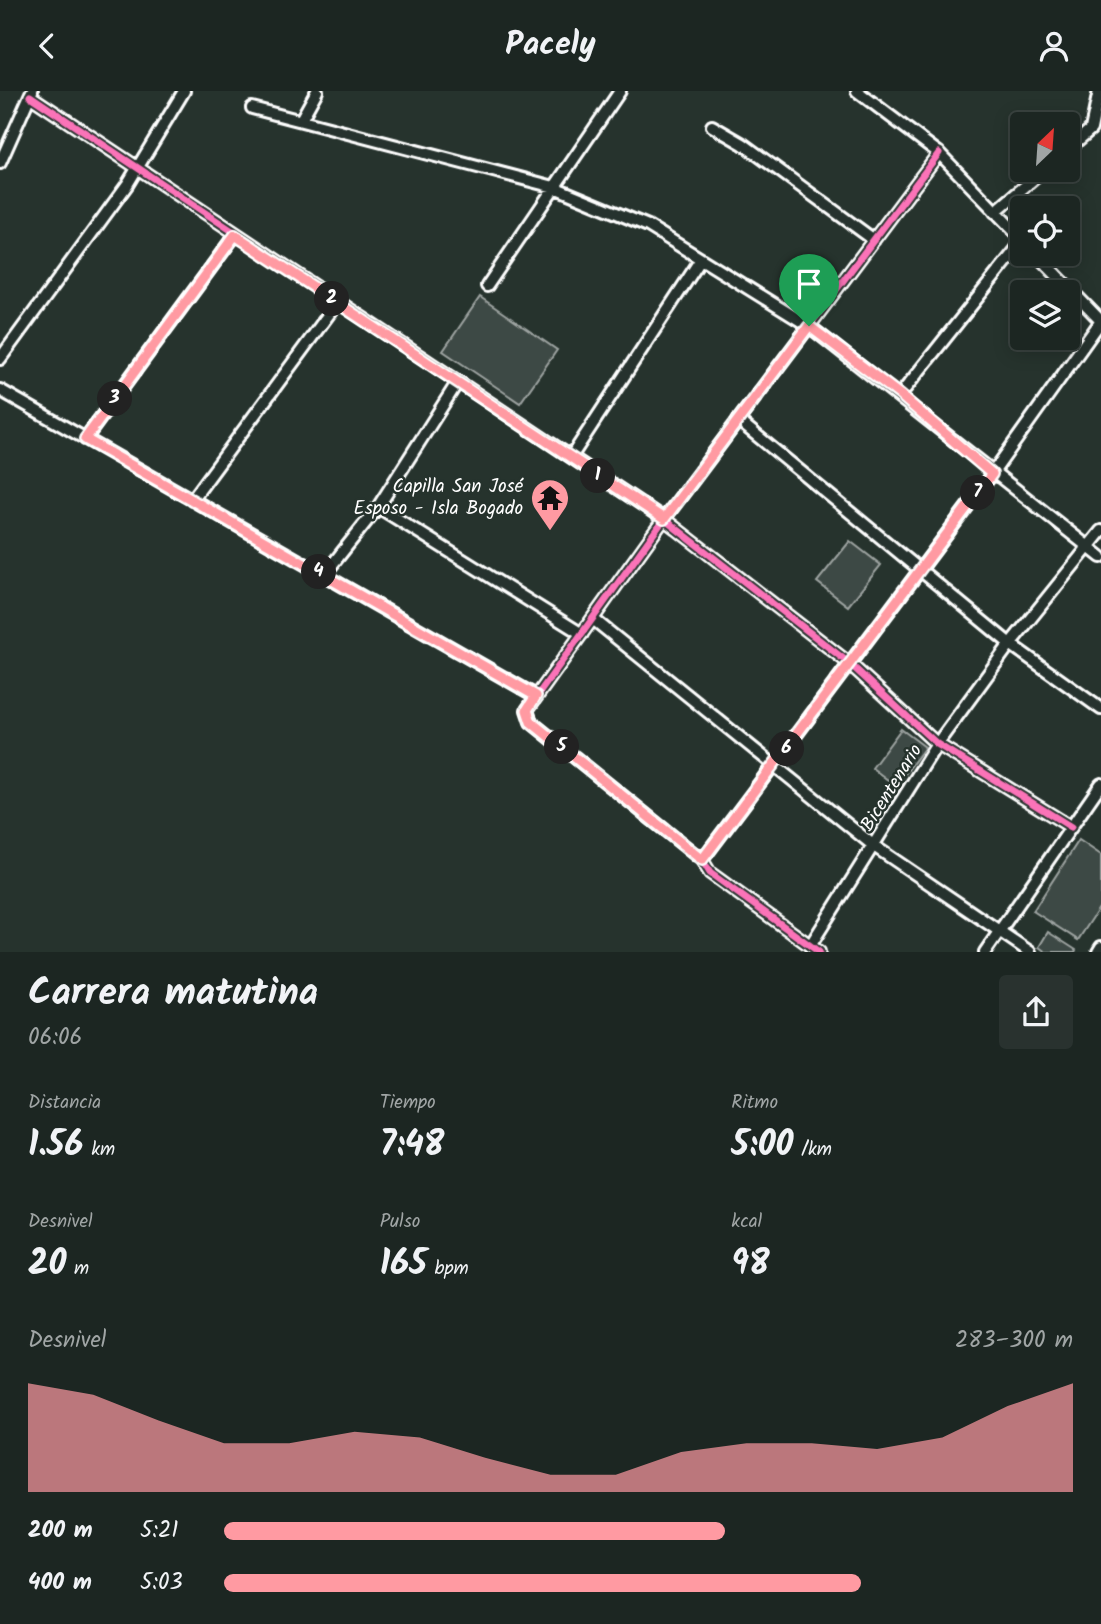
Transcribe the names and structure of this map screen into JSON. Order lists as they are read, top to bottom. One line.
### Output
{"streets":{"street":["Bicentenario"]},"places":{"temple":["Capilla San José Esposo - Isla Bogado"]},"north":"top right","page":{"header":"Pacely","pins":["2","3","1","7","4","5","6"],"heading":["Carrera matutina","06:06"],"stats":[["Distancia","1.56 km"],["Tiempo","7:48"],["Ritmo","5:00 /km"],["Desnivel","20 m"],["Pulso","165 bpm"],["kcal","98"]],"chart":["Desnivel","283–300 m"],"list":[{"name":"200 m","note":"5:21"},{"name":"400 m","note":"5:03"}]}}
